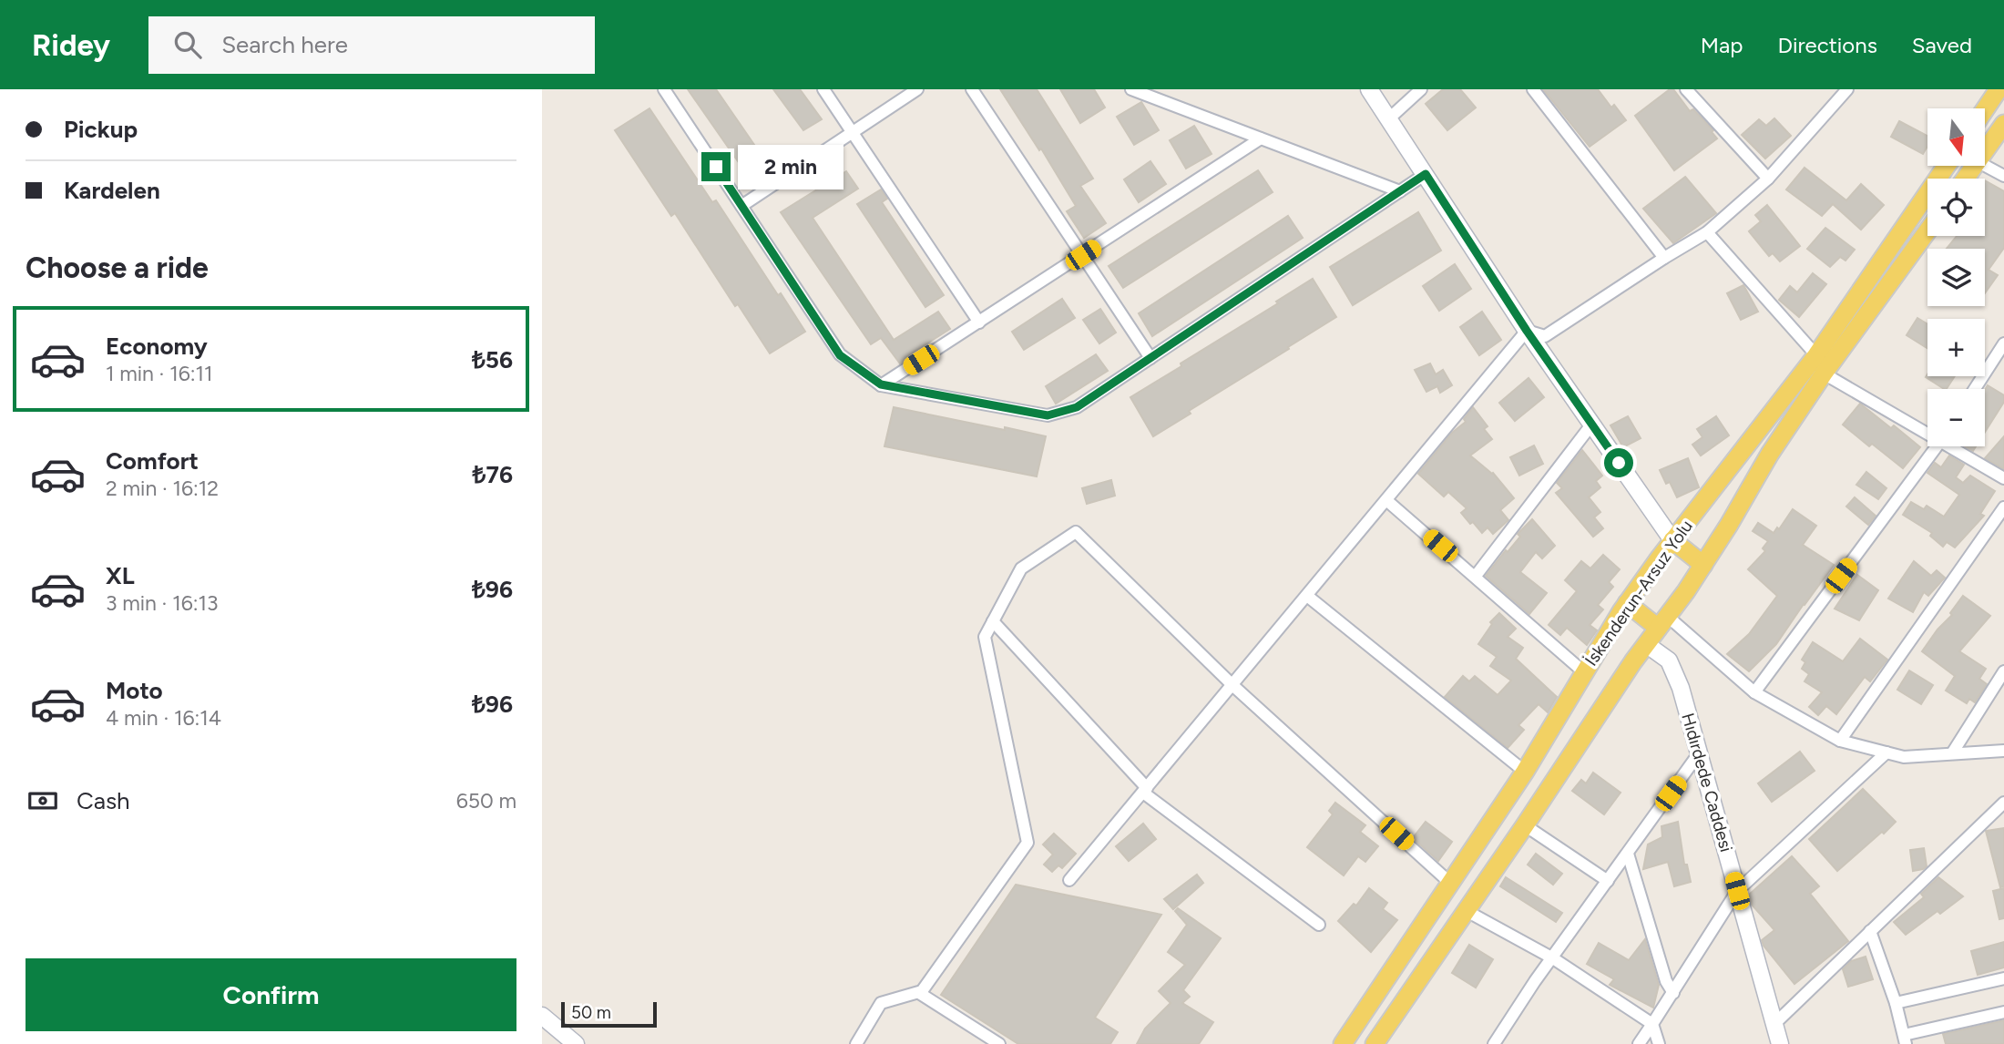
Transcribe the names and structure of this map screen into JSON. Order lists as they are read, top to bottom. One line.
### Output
{"streets":{"main road":["İskenderun-Arsuz Yolu"],"street":["Hıdırdede Caddesi"]},"crossings":[["İskenderun-Arsuz Yolu","Hıdırdede Caddesi"]],"scale_bar":"50 m","north":"bottom","page":{"header":"Ridey","search":"Search here","nav":["Map","Directions","Saved"],"banner":["Pickup","Kardelen"],"map_buttons":["+","−"],"bubble":"2 min","heading":"Choose a ride","list":[{"name":"Economy","note":"1 min · 16:11","value":"₺56"},{"name":"Comfort","note":"2 min · 16:12","value":"₺76"},{"name":"XL","note":"3 min · 16:13","value":"₺96"},{"name":"Moto","note":"4 min · 16:14","value":"₺96"}],"pay":["Cash","650 m"],"buttons":"Confirm","scale":"50 m"}}
